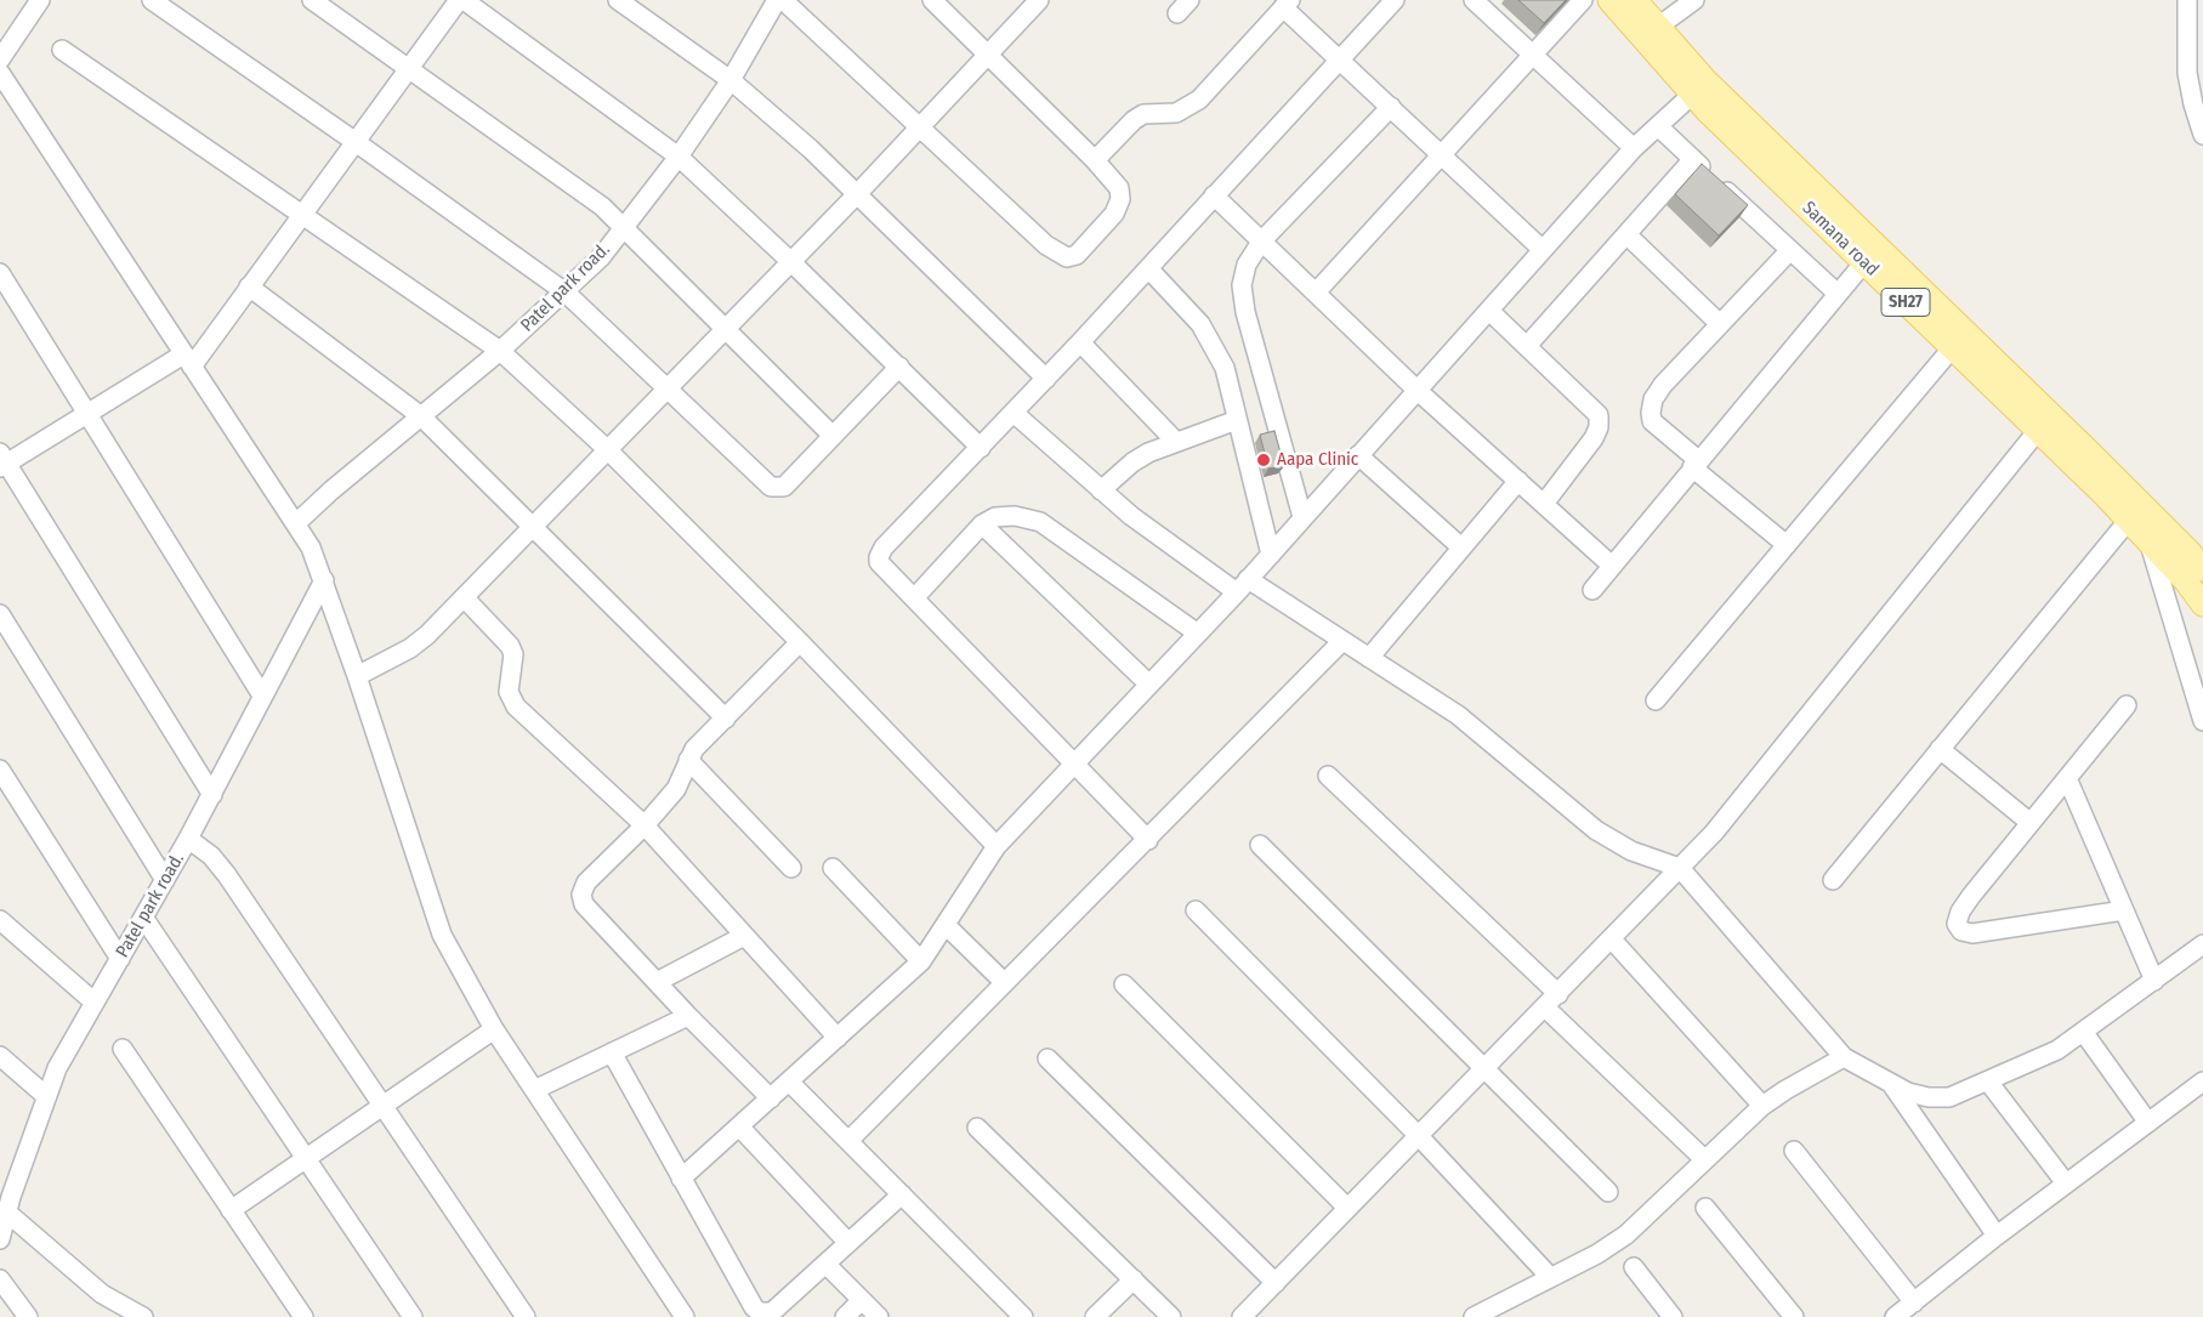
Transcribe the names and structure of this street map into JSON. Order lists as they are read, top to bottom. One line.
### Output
{"streets":{"main road":["Samana road","SH27"],"street":["Patel park road."]},"places":["Aapa Clinic"]}
